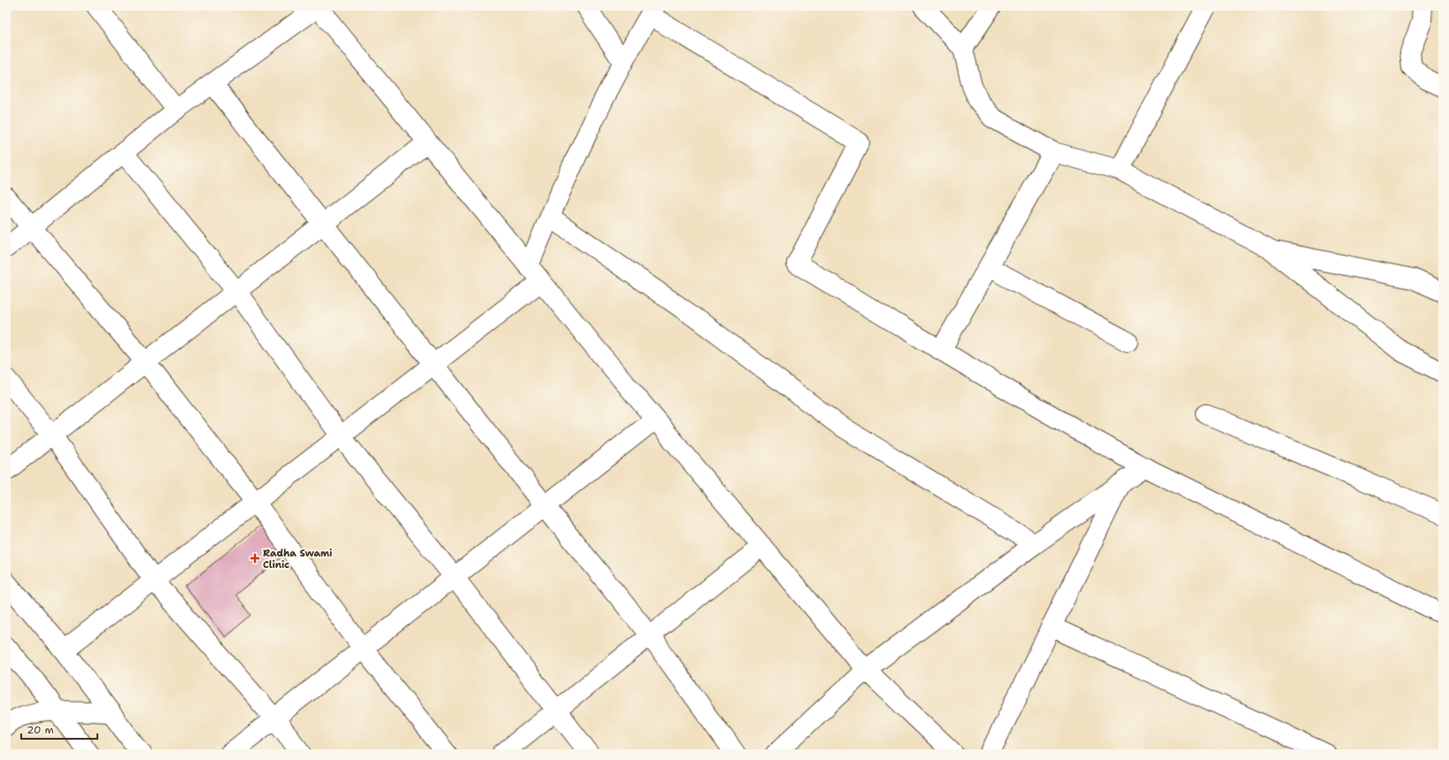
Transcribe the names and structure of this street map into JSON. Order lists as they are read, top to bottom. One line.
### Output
{"places":{"health":["Radha Swami Clinic"]},"scale_bar":"20 m"}
